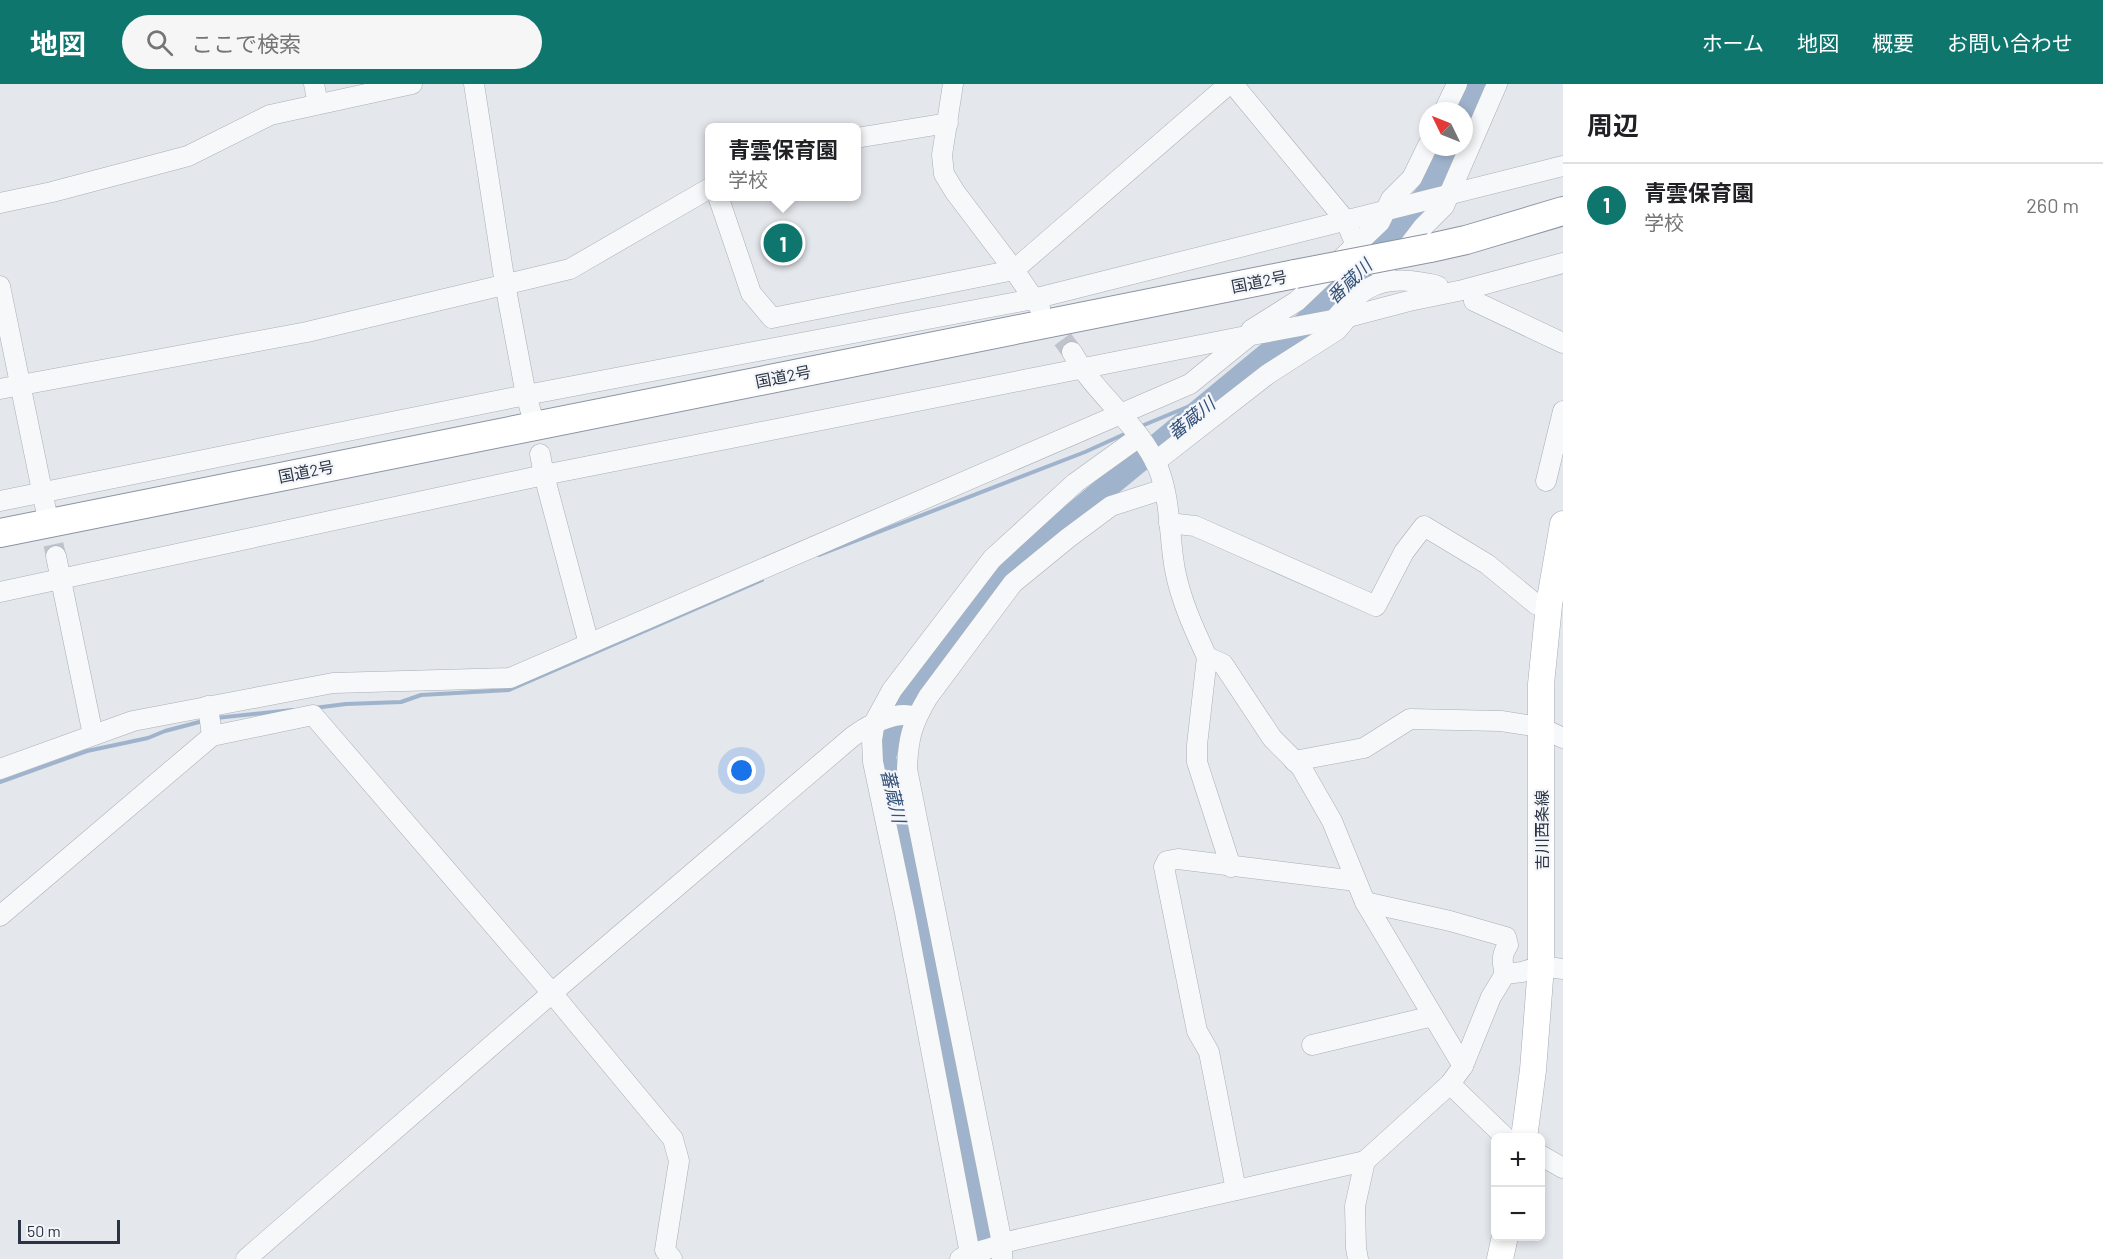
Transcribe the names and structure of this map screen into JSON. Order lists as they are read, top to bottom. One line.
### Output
{"streets":{"highway":["国道2号"],"main road":["吉川西条線"]},"water":["番蔵川","蕃蔵川"],"scale_bar":"50 m","north":"top left","page":{"header":"地図","search":"ここで検索","nav":["ホーム","地図","概要","お問い合わせ"],"heading":"周辺","popup":["青雲保育園","学校"],"list":[{"mark":"1","name":"青雲保育園","note":"学校","value":"260 m"}],"pins":"1","map_buttons":["+","−"],"scale":"50 m"}}
